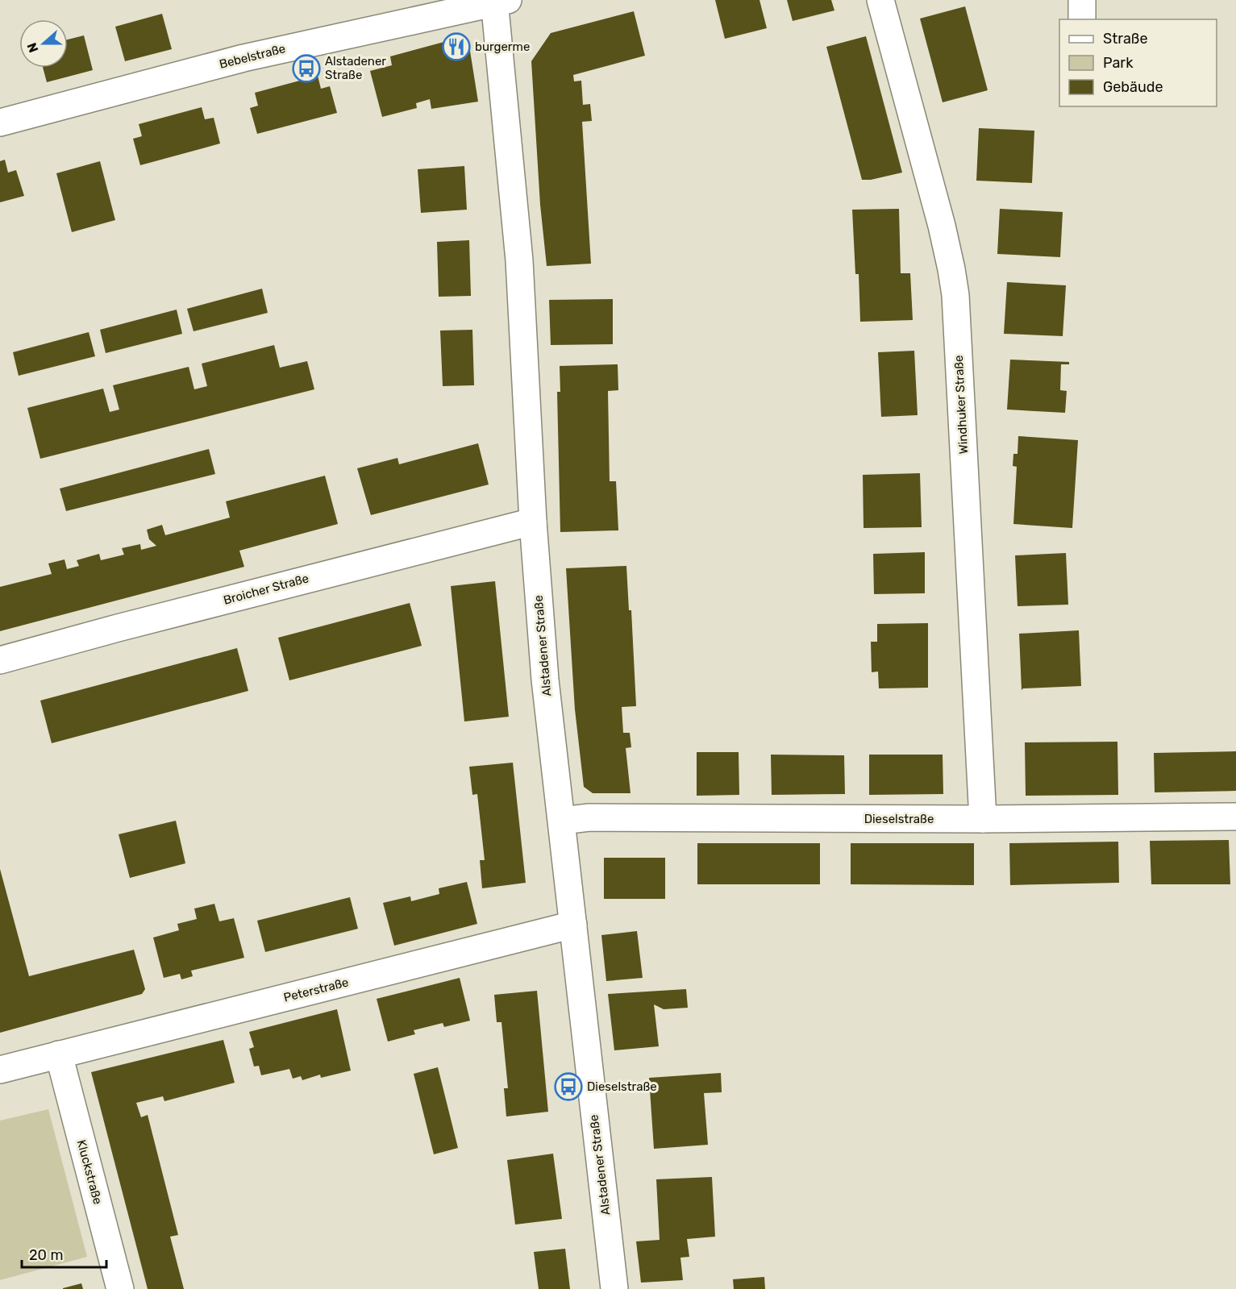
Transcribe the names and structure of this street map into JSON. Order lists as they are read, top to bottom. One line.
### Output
{"streets":{"street":["Bebelstraße","Windhuker Straße","Broicher Straße","Alstadener Straße","Dieselstraße","Peterstraße","Kluckstraße"]},"crossings":[["Bebelstraße","Alstadener Straße"],["Windhuker Straße","Dieselstraße"],["Broicher Straße","Alstadener Straße"],["Alstadener Straße","Dieselstraße"],["Alstadener Straße","Peterstraße"],["Peterstraße","Kluckstraße"]],"places":{"restaurant":["burgerme"],"bus stop":["Alstadener Straße","Dieselstraße"]},"legend":["Straße","Park","Gebäude"],"scale_bar":"20 m","north":"left"}
